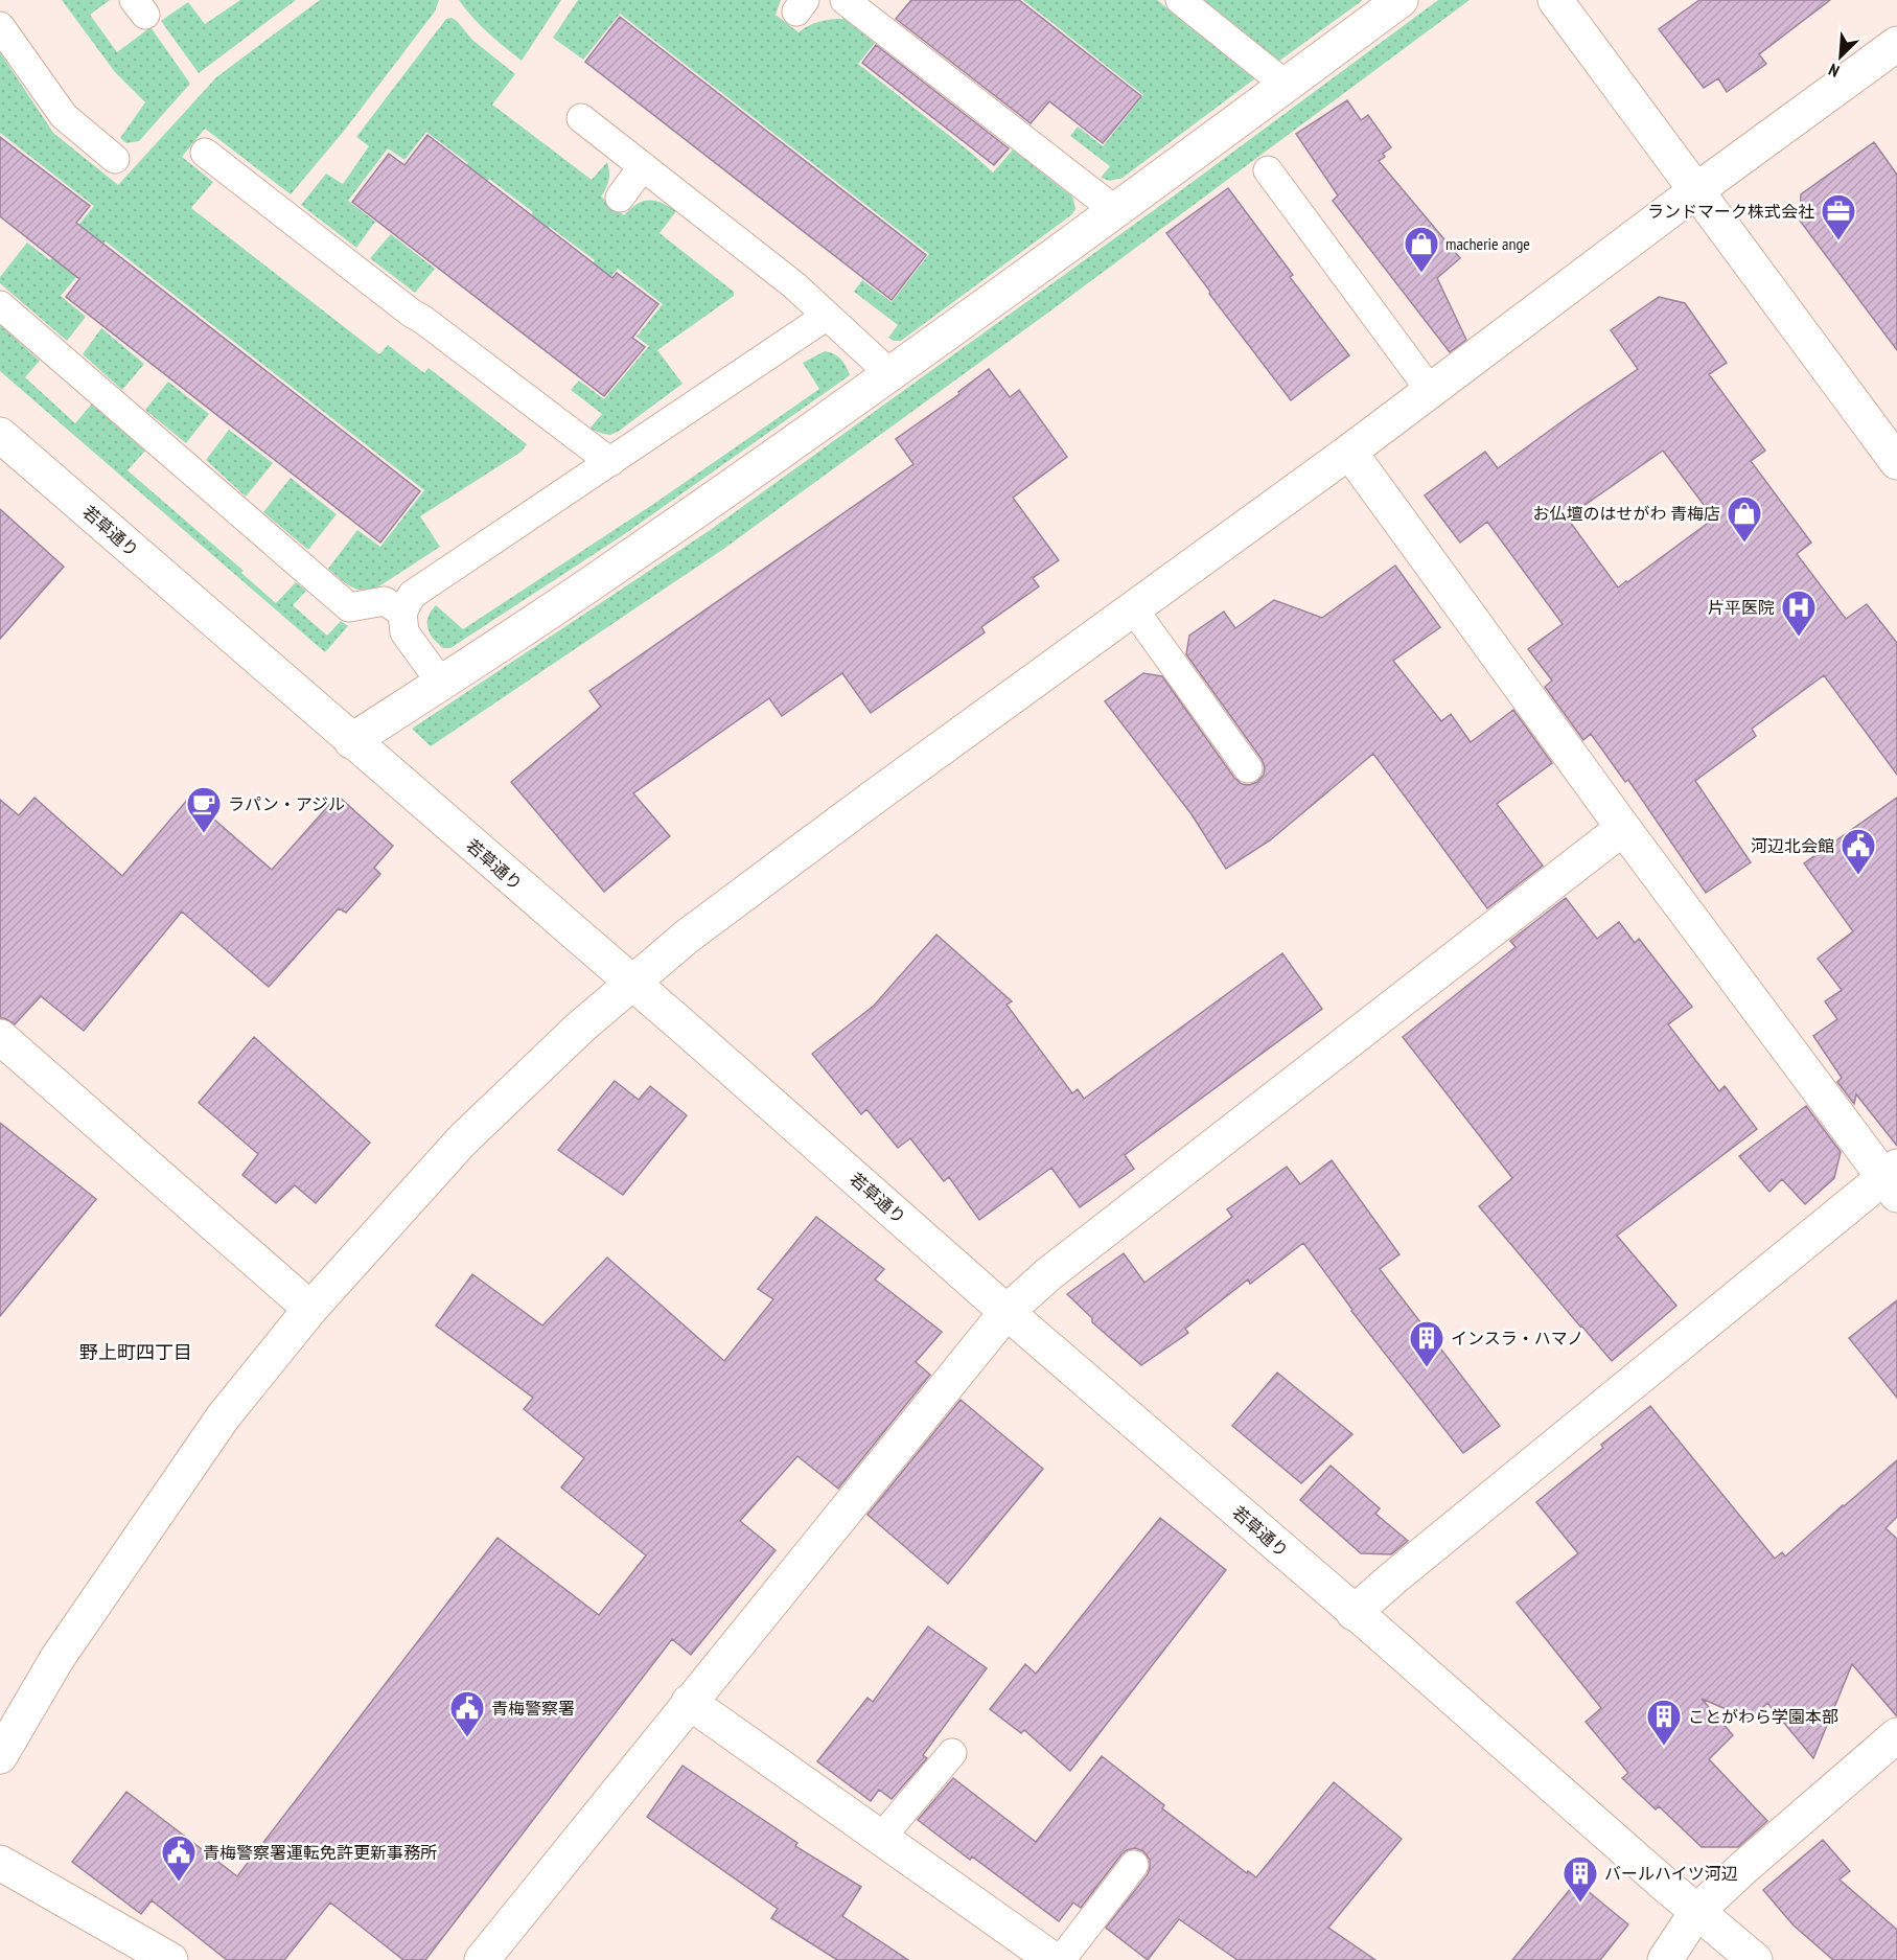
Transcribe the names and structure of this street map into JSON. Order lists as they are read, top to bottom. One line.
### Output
{"streets":{"street":["若草通り"]},"districts":["野上町四丁目"],"places":{"office":["ランドマーク株式会社"],"shop":["macherie ange","お仏壇のはせがわ 青梅店"],"hospital":["片平医院"],"cafe":["ラパン・アジル"],"public building":["河辺北会館","青梅警察署","青梅警察署運転免許更新事務所"],"building":["インスラ・ハマノ","ことがわら学園本部","バールハイツ河辺"]},"north":"bottom left"}
